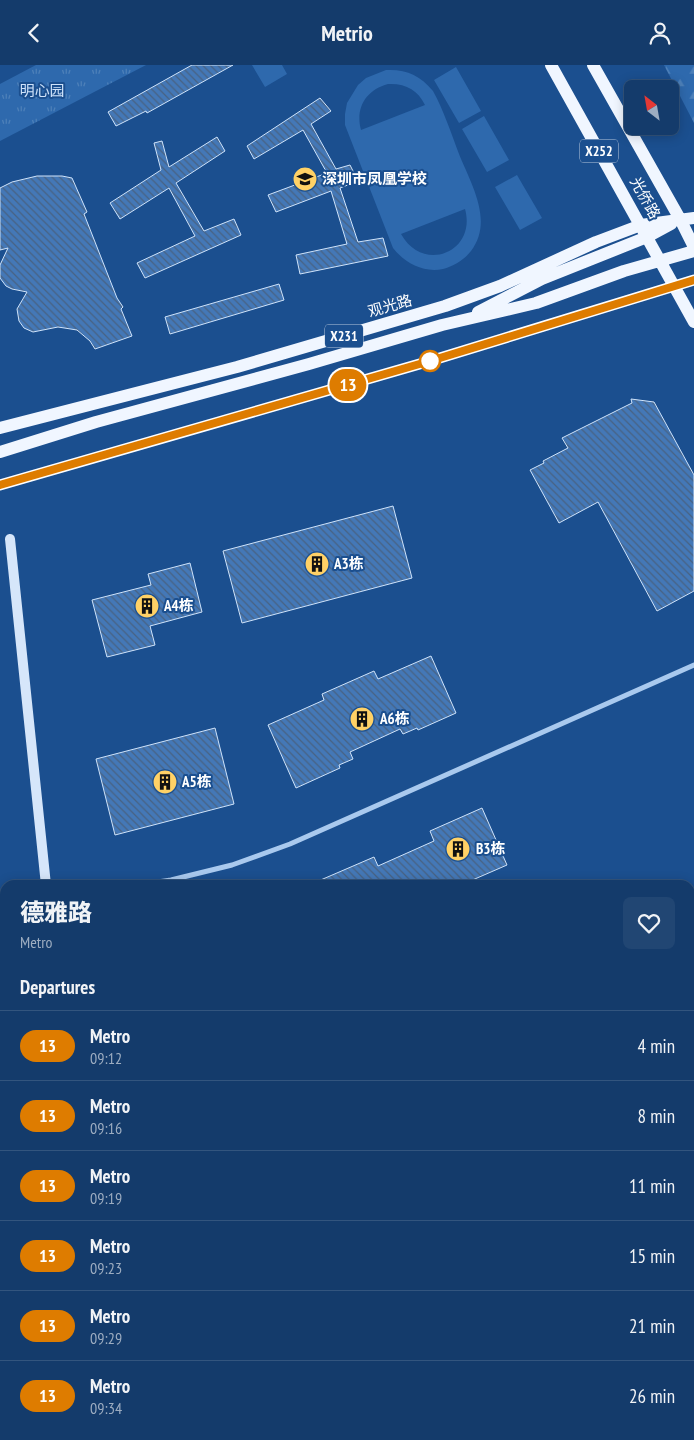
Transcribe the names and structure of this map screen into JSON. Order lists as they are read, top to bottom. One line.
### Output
{"streets":{"main road":["X252","光侨路","观光路","X231"]},"crossings":[["光侨路","观光路"],["光侨路","X231"]],"parks":["明心园"],"places":{"school or university":["深圳市凤凰学校"],"building":["A3栋","A4栋","A6栋","A5栋","B3栋"]},"lines":["metro line 13"],"north":"top left","page":{"header":"Metrio","on_map":"13","heading":[["德雅路","Metro"],"Departures"],"list":[{"mark":"13","name":"Metro","note":"09:12","value":"4 min"},{"mark":"13","name":"Metro","note":"09:16","value":"8 min"},{"mark":"13","name":"Metro","note":"09:19","value":"11 min"},{"mark":"13","name":"Metro","note":"09:23","value":"15 min"},{"mark":"13","name":"Metro","note":"09:29","value":"21 min"},{"mark":"13","name":"Metro","note":"09:34","value":"26 min"}]}}
